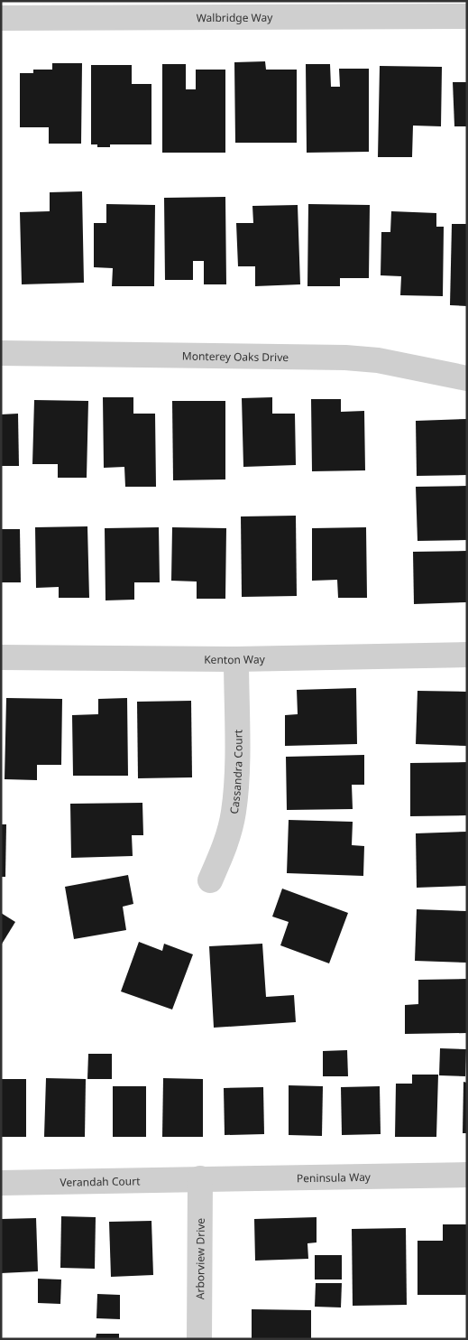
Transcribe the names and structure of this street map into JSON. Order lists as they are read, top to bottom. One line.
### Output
{"streets":{"street":["Walbridge Way","Monterey Oaks Drive","Kenton Way","Cassandra Court","Peninsula Way","Verandah Court","Arborview Drive"]},"crossings":[["Kenton Way","Cassandra Court"],["Peninsula Way","Verandah Court"],["Peninsula Way","Arborview Drive"],["Verandah Court","Arborview Drive"]]}
